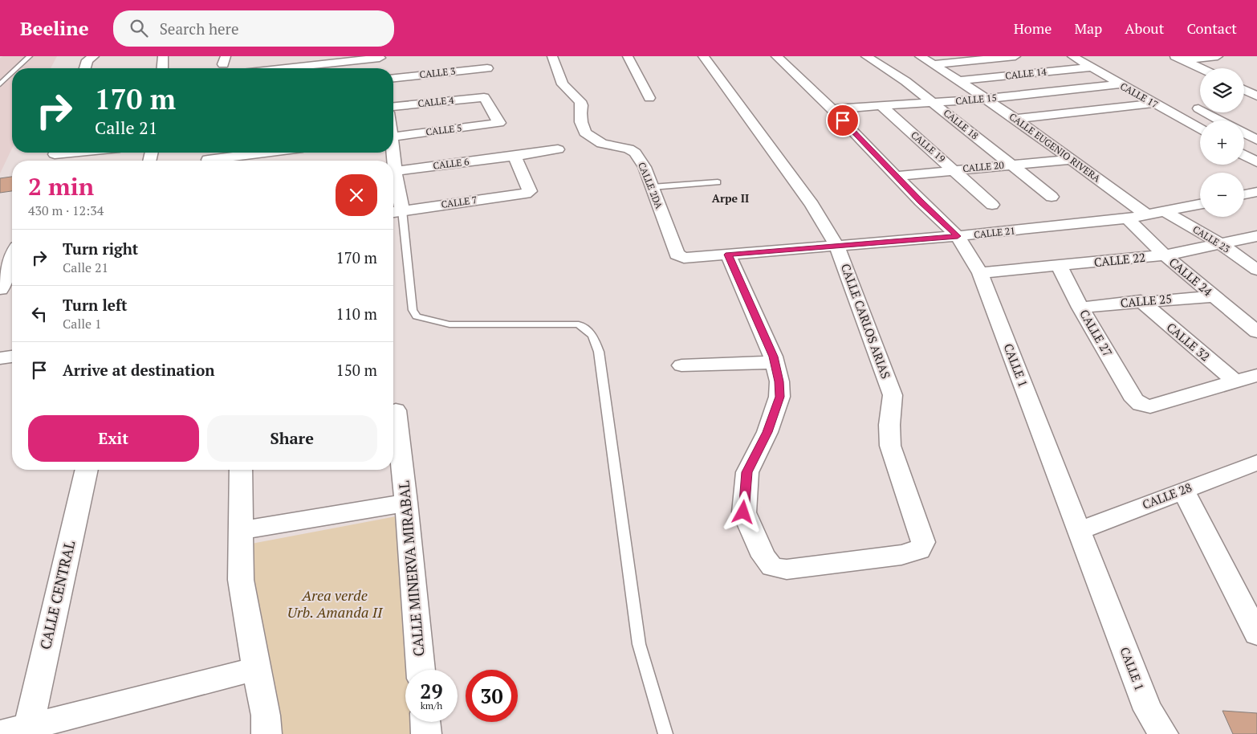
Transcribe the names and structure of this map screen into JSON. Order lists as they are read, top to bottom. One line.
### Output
{"streets":{"street":["CALLE 3","CALLE 14","CALLE 17","CALLE 15","CALLE 4","CALLE 18","CALLE 5","CALLE 19","CALLE EUGENIO RIVERA","CALLE 6","CALLE 20","CALLE 2DA","CALLE 7","CALLE 21","CALLE 23","CALLE 22","CALLE 24","CALLE 25","CALLE CARLOS ARIAS","CALLE 27","CALLE 32","CALLE 1","CALLE 28","CALLE MINERVA MIRABAL","CALLE CENTRAL"]},"crossings":[["CALLE 14","CALLE 17"],["CALLE 14","CALLE EUGENIO RIVERA"],["CALLE 17","CALLE 15"],["CALLE 15","CALLE 18"],["CALLE 15","CALLE 19"],["CALLE 15","CALLE EUGENIO RIVERA"],["CALLE 15","CALLE 1"],["CALLE 4","CALLE 5"],["CALLE 18","CALLE 20"],["CALLE 19","CALLE 20"],["CALLE EUGENIO RIVERA","CALLE 20"],["CALLE EUGENIO RIVERA","CALLE 21"],["CALLE 6","CALLE 7"],["CALLE 20","CALLE 1"],["CALLE 2DA","CALLE 21"],["CALLE 21","CALLE 23"],["CALLE 21","CALLE 24"],["CALLE 21","CALLE CARLOS ARIAS"],["CALLE 21","CALLE 1"],["CALLE 23","CALLE 22"],["CALLE 22","CALLE 24"],["CALLE 22","CALLE 27"],["CALLE 22","CALLE 1"],["CALLE 24","CALLE 25"],["CALLE 25","CALLE 27"],["CALLE 25","CALLE 32"],["CALLE 27","CALLE 32"],["CALLE 1","CALLE 28"]],"districts":["Arpe II"],"parks":["Area verde Urb. Amanda II"],"page":{"header":"Beeline","search":"Search here","nav":["Home","Map","About","Contact"],"map_buttons":["+","−"],"turn":["170 m","Calle 21"],"heading":["2 min","430 m · 12:34"],"list":[{"name":"Turn right","note":"Calle 21","value":"170 m"},{"name":"Turn left","note":"Calle 1","value":"110 m"},{"name":"Arrive at destination","value":"150 m"}],"buttons":["Exit","Share"],"speed":"29 km/h","limit":"30"}}
